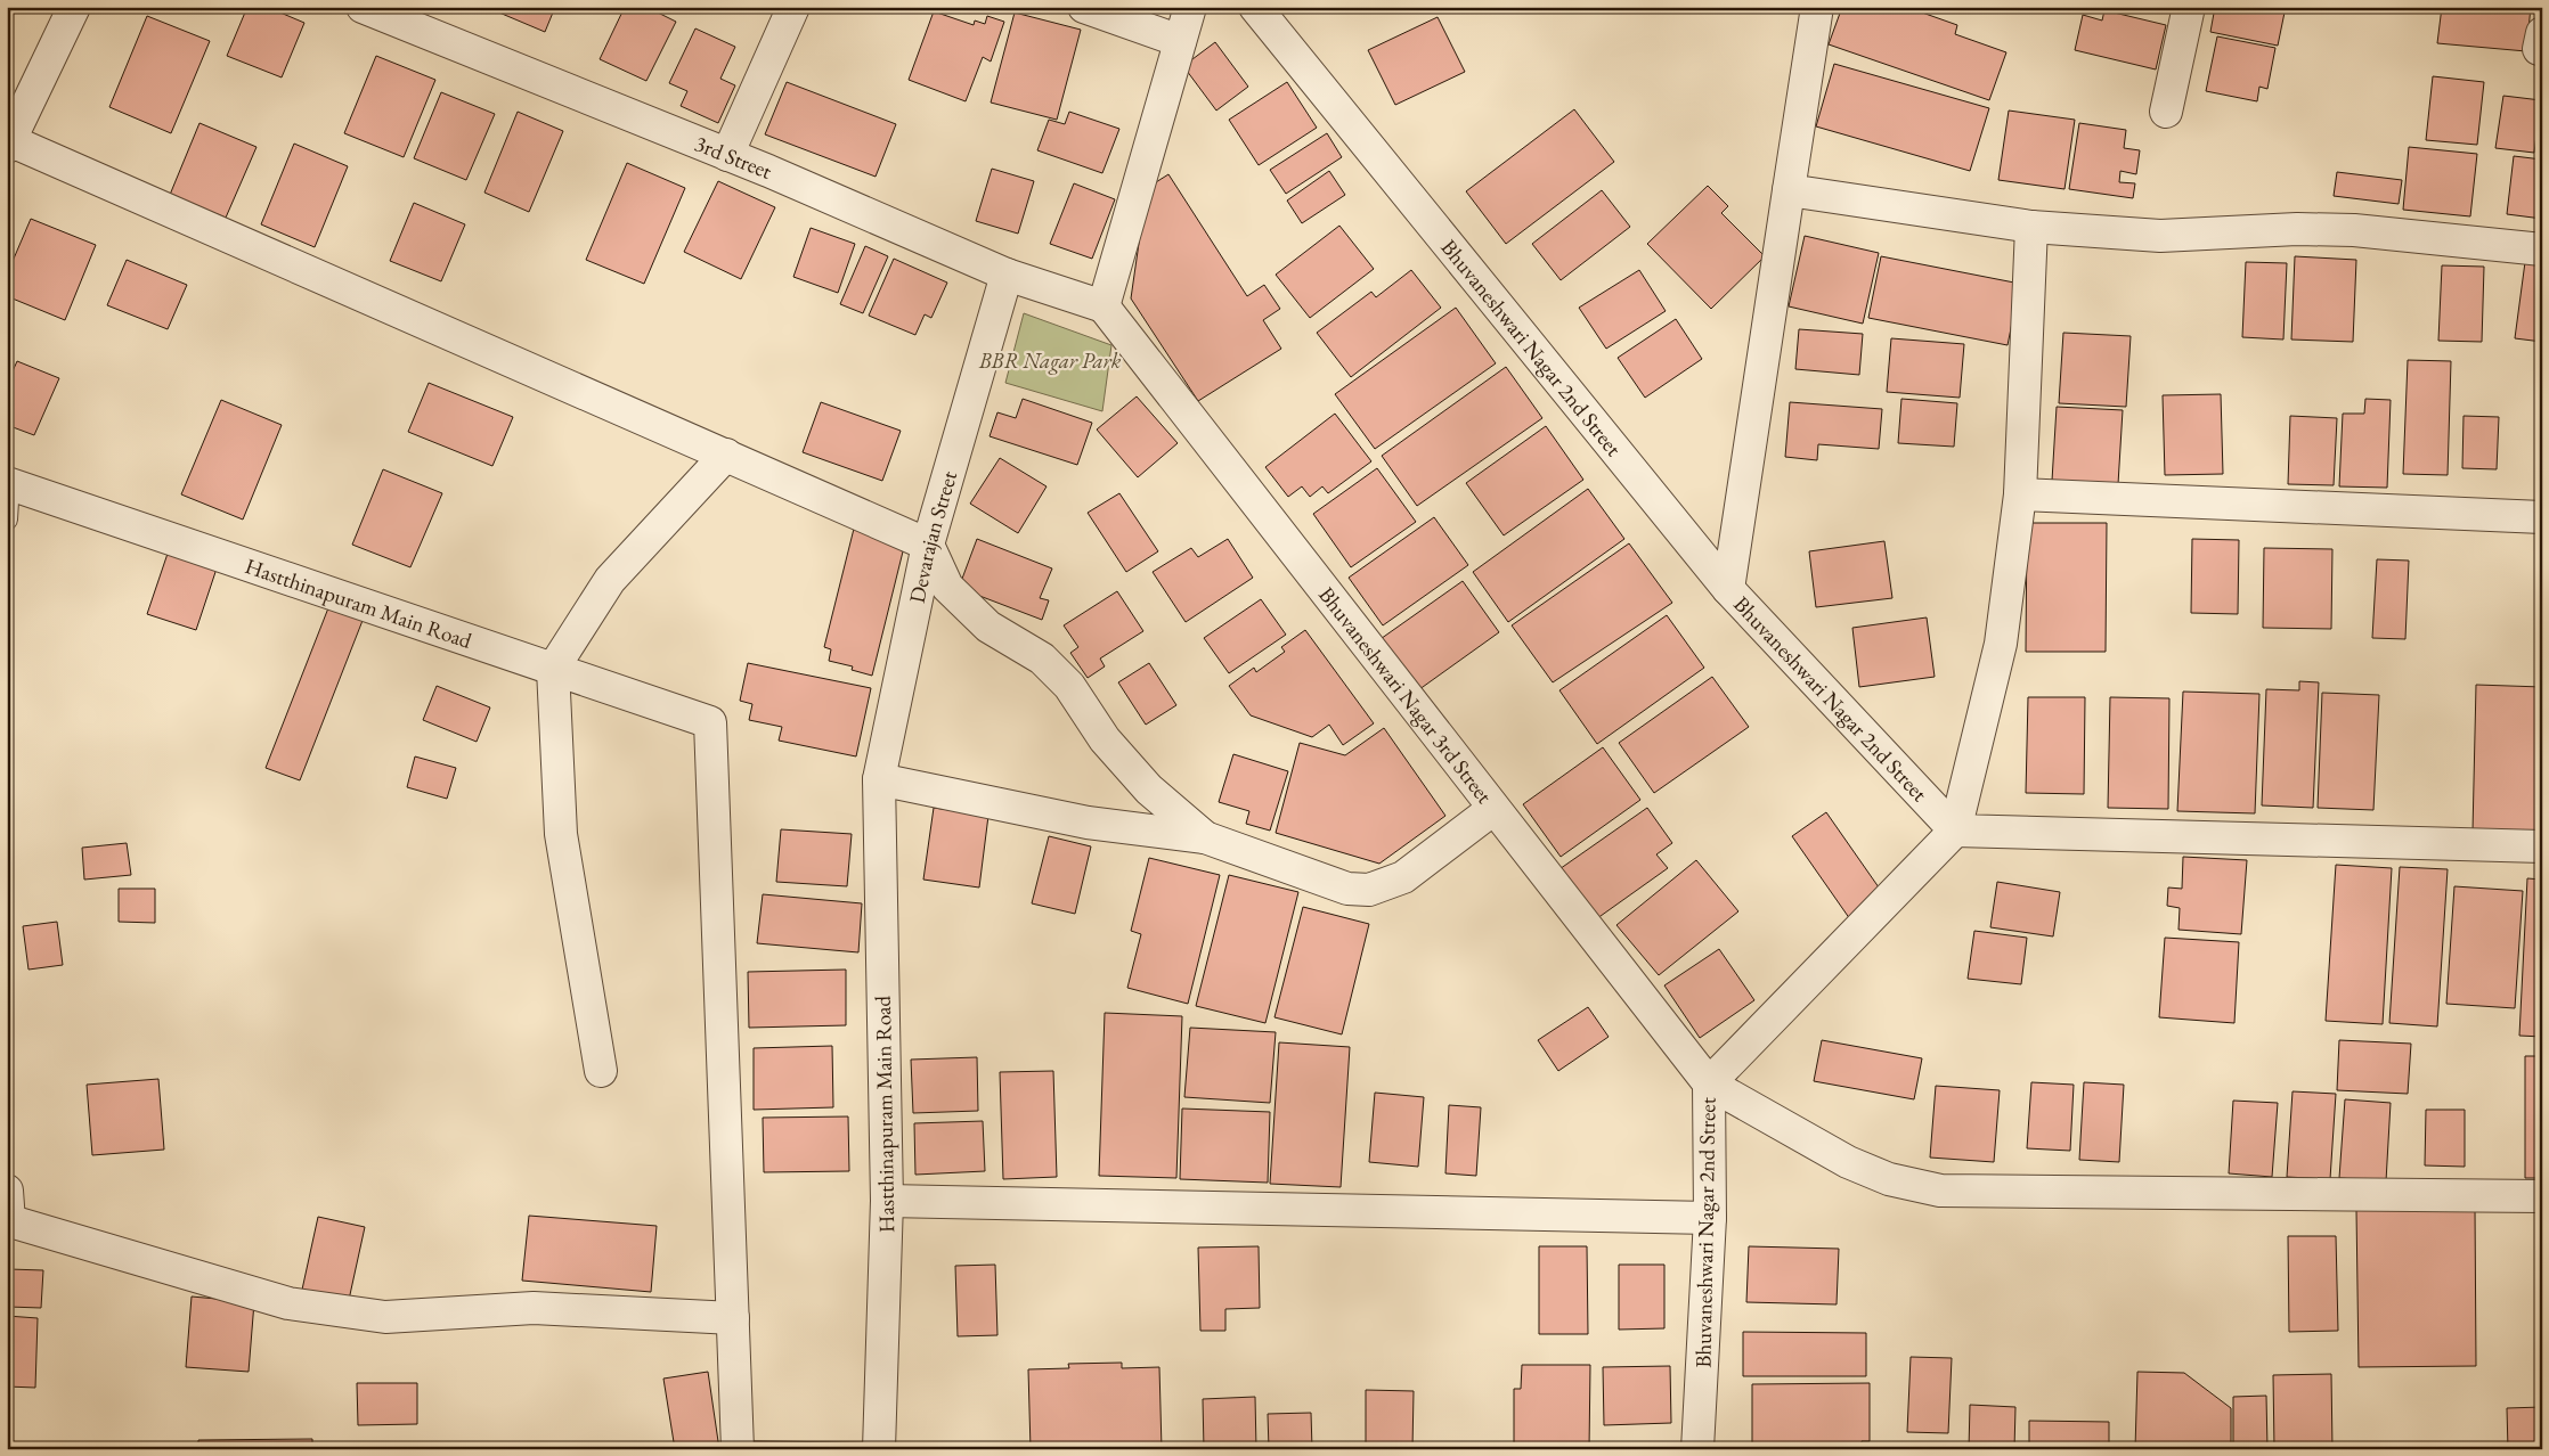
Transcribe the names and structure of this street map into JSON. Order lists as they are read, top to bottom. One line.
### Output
{"streets":{"street":["3rd Street","Bhuvaneshwari Nagar 2nd Street","Devarajan Street","Hastthinapuram Main Road","Bhuvaneshwari Nagar 3rd Street"]},"crossings":[["3rd Street","Devarajan Street"],["3rd Street","Bhuvaneshwari Nagar 3rd Street"],["Bhuvaneshwari Nagar 2nd Street","Bhuvaneshwari Nagar 3rd Street"],["Devarajan Street","Hastthinapuram Main Road"]],"parks":["BBR Nagar Park"]}
